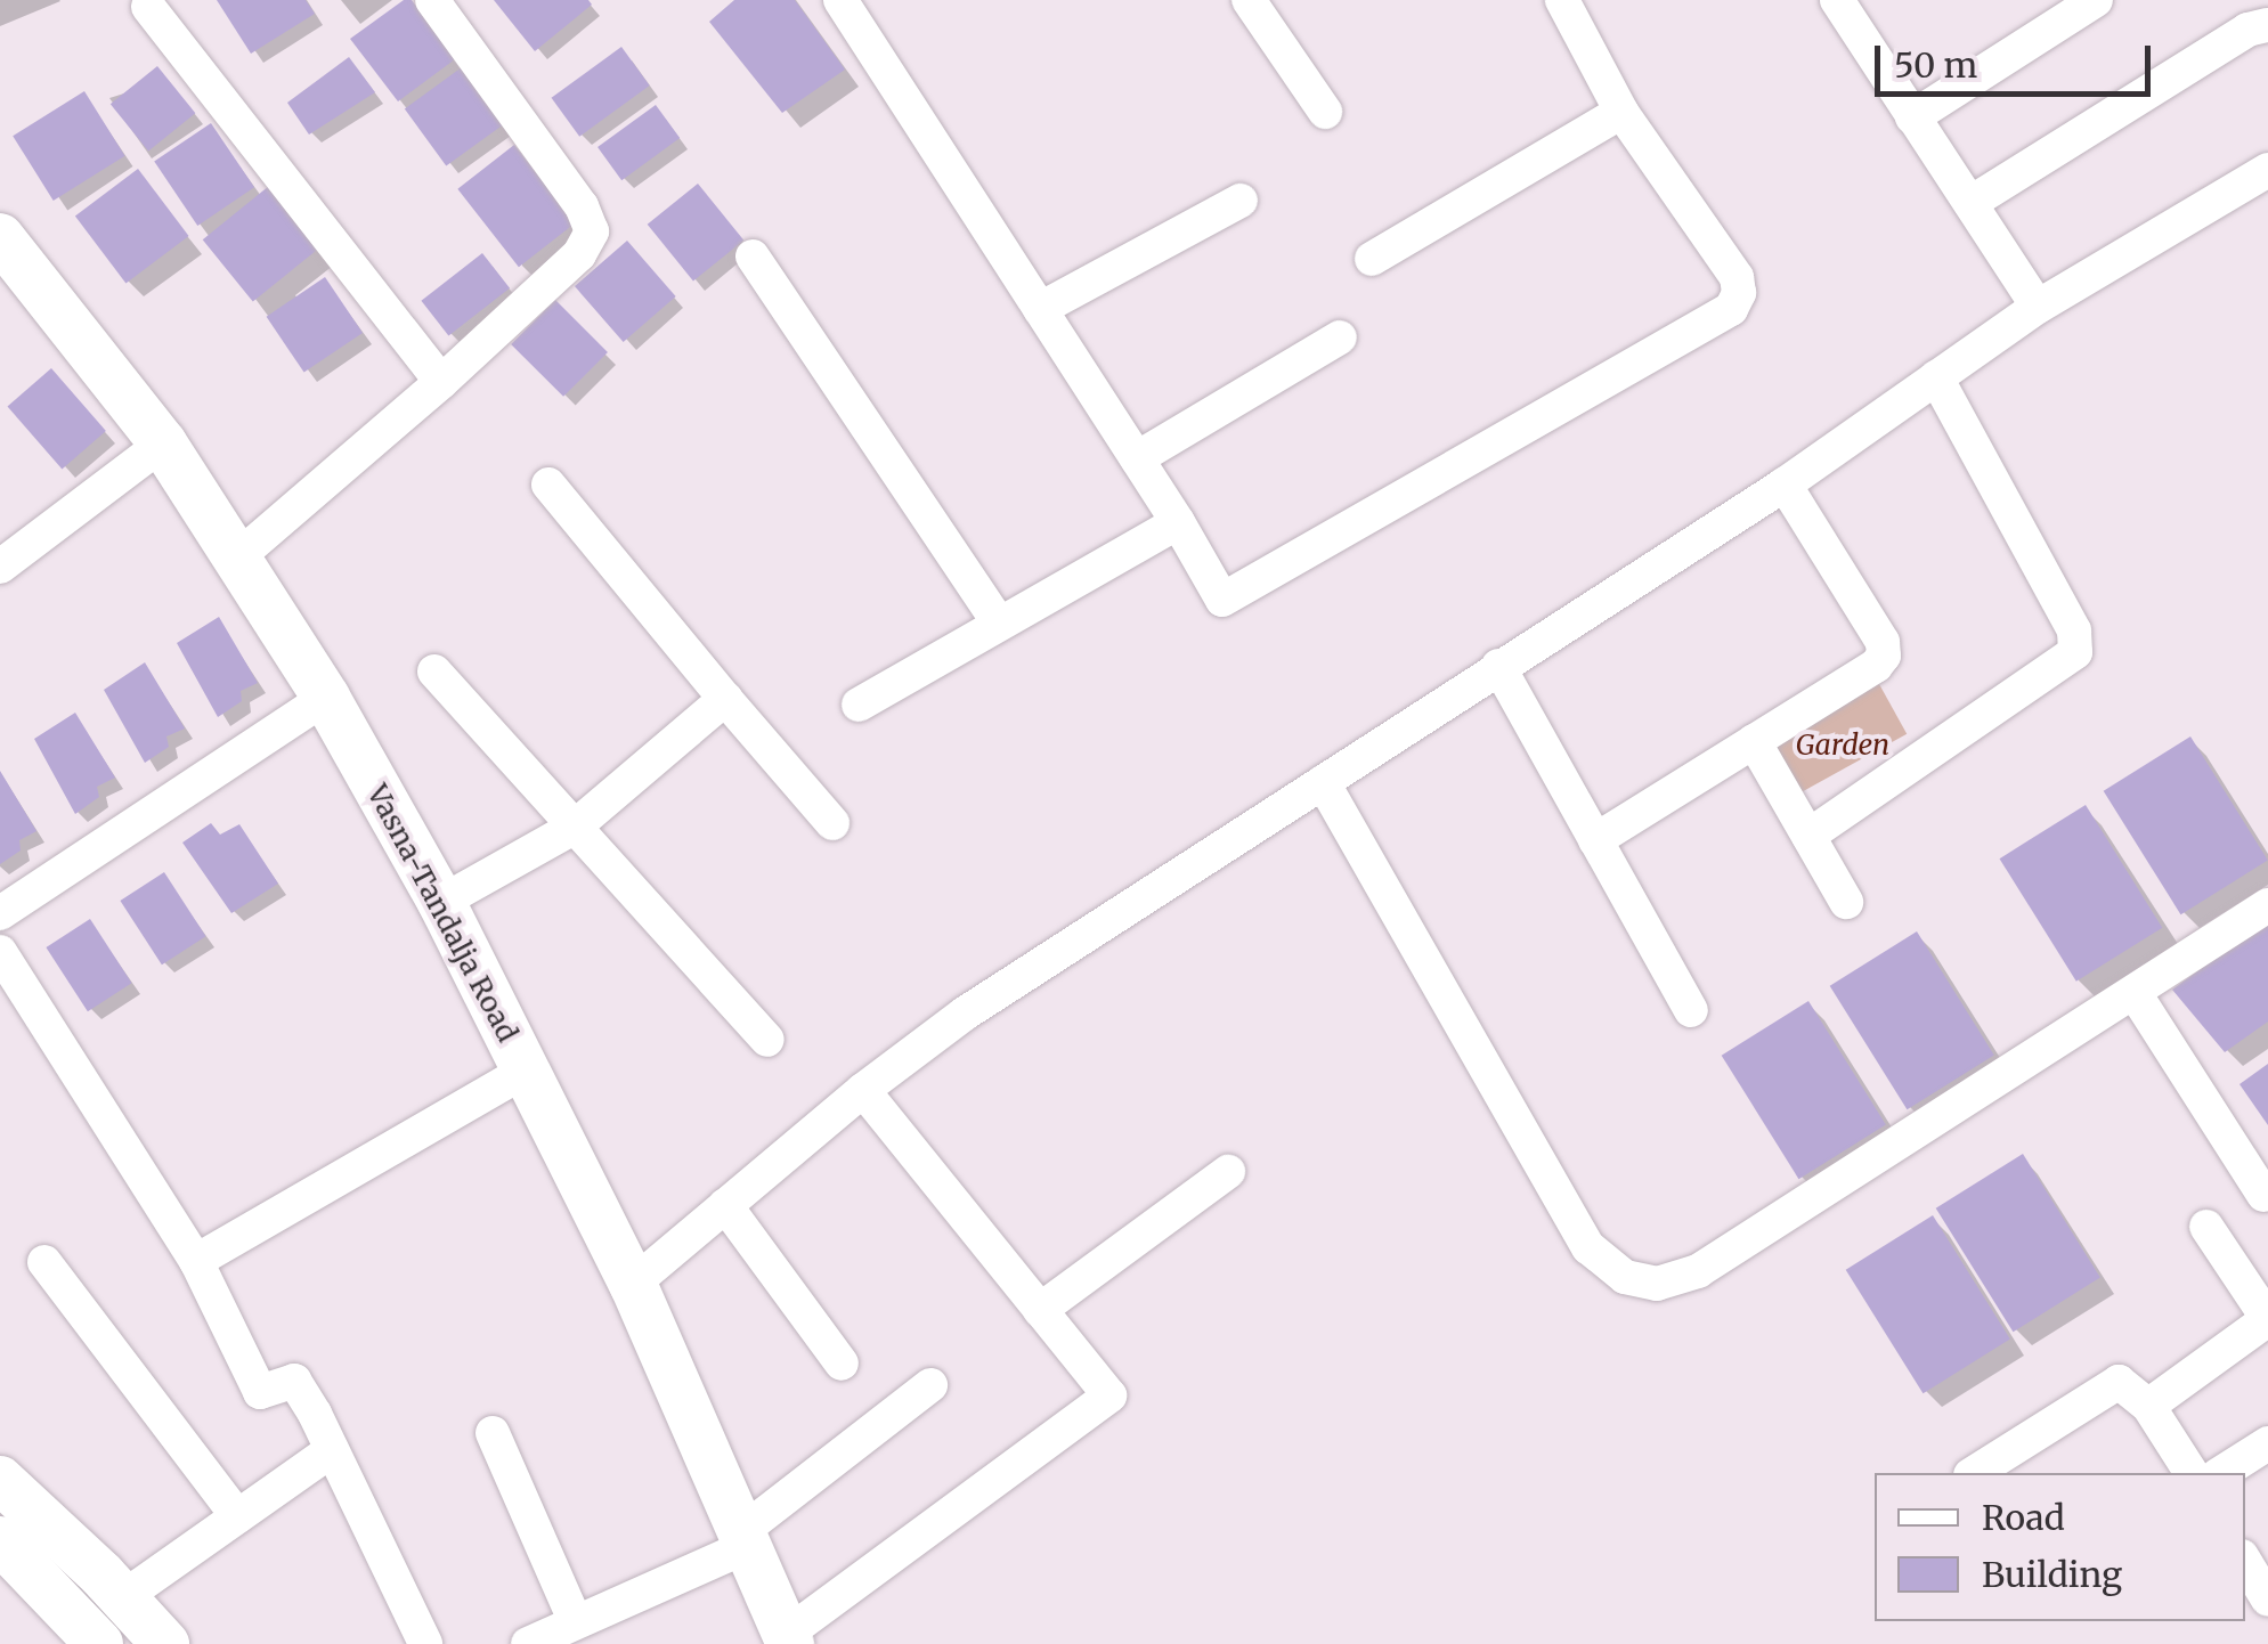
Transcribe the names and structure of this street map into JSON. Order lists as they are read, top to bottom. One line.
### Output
{"streets":{"street":["Vasna-Tandalja Road"]},"parks":["Garden"],"legend":["Road","Building"],"scale_bar":"50 m"}
